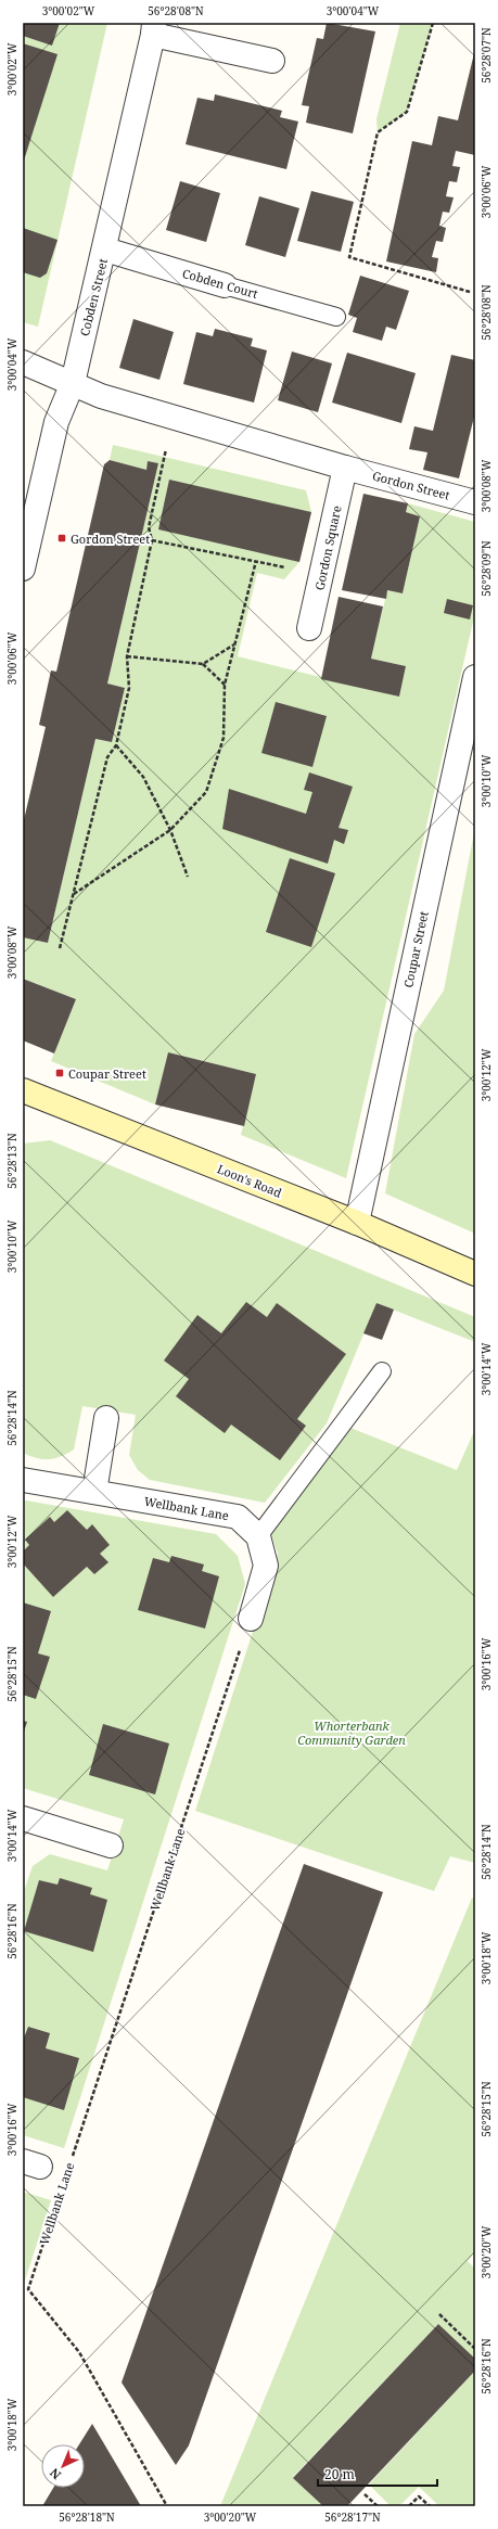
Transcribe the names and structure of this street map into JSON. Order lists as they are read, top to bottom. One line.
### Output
{"streets":{"street":["Cobden Court","Cobden Street","Gordon Street","Gordon Square","Coupar Street","Loon's Road","Wellbank Lane"]},"crossings":[["Cobden Court","Cobden Street"],["Cobden Street","Gordon Street"],["Gordon Street","Gordon Square"],["Coupar Street","Loon's Road"]],"parks":["Whorterbank Community Garden"],"places":{"transit":["Gordon Street","Coupar Street"]},"scale_bar":"20 m","north":"bottom left","coordinates":["3°00'02\"W","56°28'08\"N","3°00'04\"W","56°28'07\"N","3°00'06\"W","3°00'08\"W","56°28'09\"N","3°00'10\"W","3°00'12\"W","56°28'13\"N","3°00'14\"W","56°28'14\"N","3°00'16\"W","56°28'15\"N","56°28'16\"N","3°00'18\"W","3°00'20\"W","56°28'18\"N","56°28'17\"N"]}
